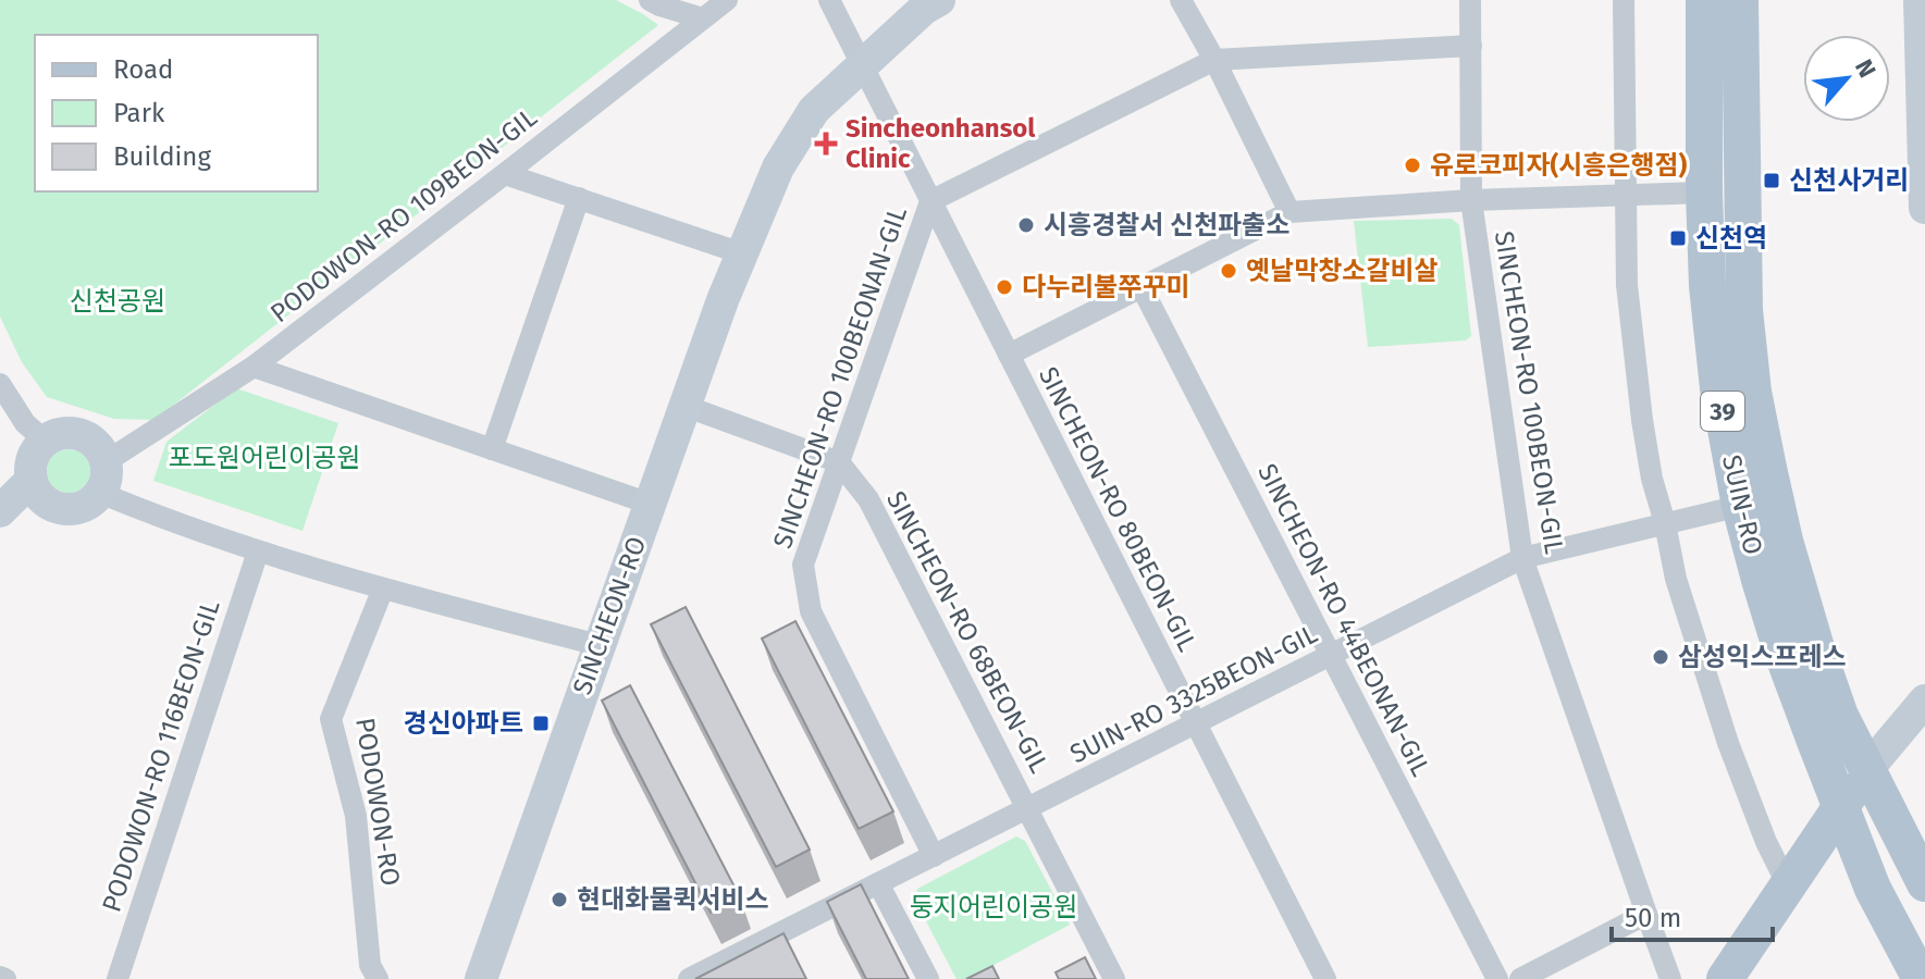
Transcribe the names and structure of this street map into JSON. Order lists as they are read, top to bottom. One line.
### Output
{"streets":{"main road":["39","SUIN-RO"],"street":["PODOWON-RO 109BEON-GIL","SINCHEON-RO 100BEONAN-GIL","SINCHEON-RO 100BEON-GIL","SINCHEON-RO 80BEON-GIL","SINCHEON-RO","SINCHEON-RO 44BEONAN-GIL","SINCHEON-RO 68BEON-GIL","SUIN-RO 3325BEON-GIL","PODOWON-RO 116BEON-GIL","PODOWON-RO"]},"crossings":[["SINCHEON-RO 100BEONAN-GIL","SINCHEON-RO 100BEON-GIL"],["SINCHEON-RO 100BEONAN-GIL","SINCHEON-RO 80BEON-GIL"],["SINCHEON-RO 100BEONAN-GIL","SINCHEON-RO 68BEON-GIL"],["SINCHEON-RO 100BEONAN-GIL","SUIN-RO 3325BEON-GIL"],["SINCHEON-RO 100BEON-GIL","SUIN-RO 3325BEON-GIL"],["SUIN-RO","SUIN-RO 3325BEON-GIL"],["SINCHEON-RO 80BEON-GIL","SINCHEON-RO"],["SINCHEON-RO 80BEON-GIL","SUIN-RO 3325BEON-GIL"],["SINCHEON-RO 44BEONAN-GIL","SUIN-RO 3325BEON-GIL"],["SINCHEON-RO 68BEON-GIL","SUIN-RO 3325BEON-GIL"]],"parks":["신천공원","포도원어린이공원","둥지어린이공원"],"places":{"health":["Sincheonhansol Clinic"],"other":["유로코피자(시흥은행점)","시흥경찰서 신천파출소","옛날막창소갈비살","다누리불쭈꾸미","삼성익스프레스","현대화물퀵서비스"],"transit":["신천사거리","신천역","경신아파트"]},"legend":["Road","Park","Building"],"scale_bar":"50 m","north":"top right"}
